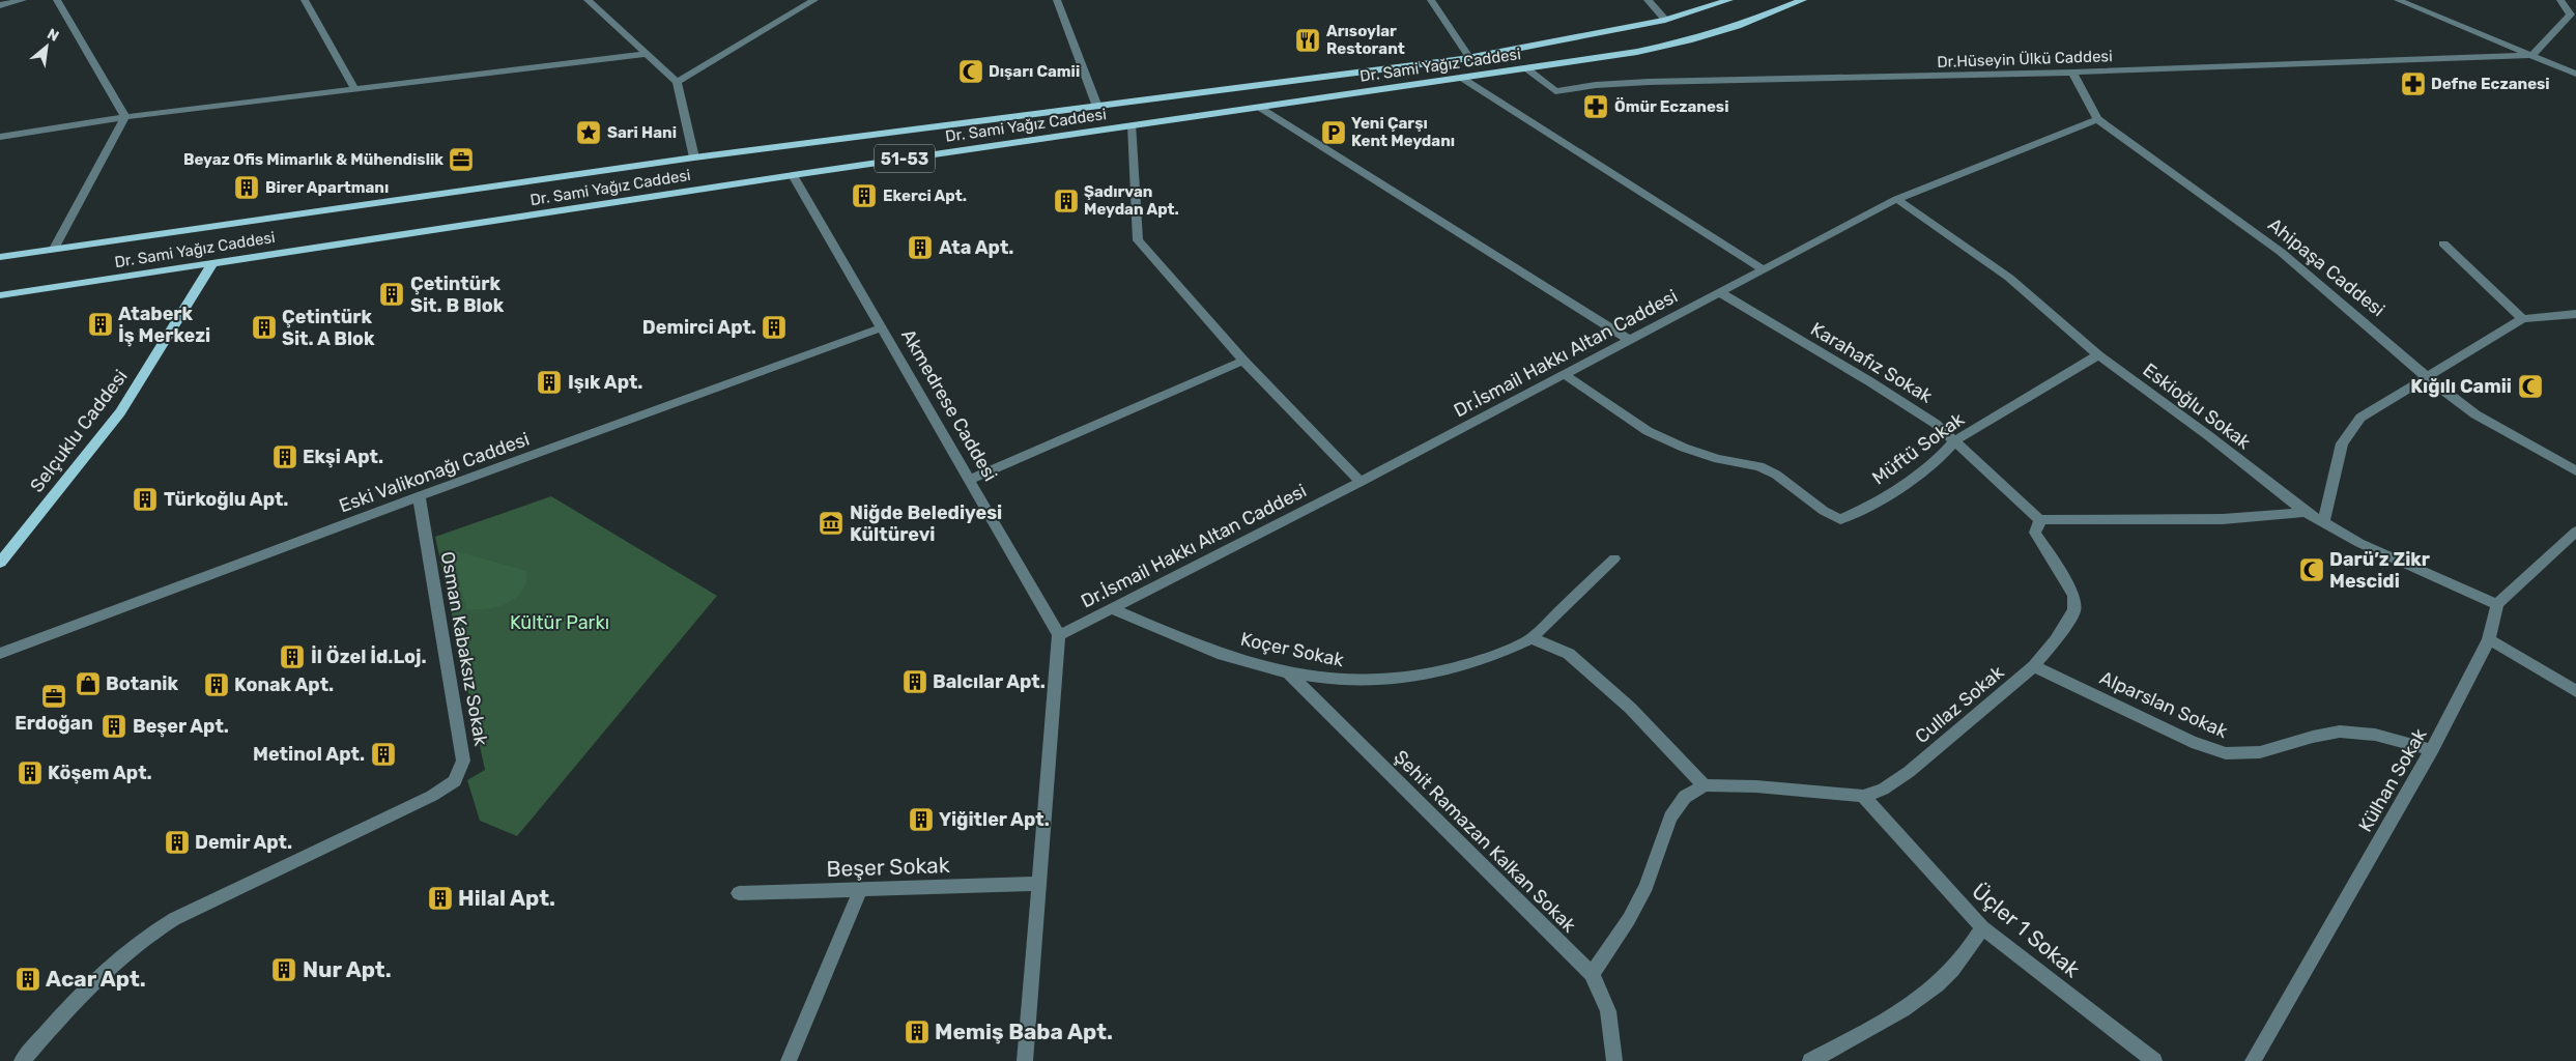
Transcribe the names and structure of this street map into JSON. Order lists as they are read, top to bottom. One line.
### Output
{"streets":{"main road":["Dr. Sami Yağız Caddesi","51-53","Selçuklu Caddesi"],"street":["Dr.Hüseyin Ülkü Caddesi","Ahipaşa Caddesi","Dr.İsmail Hakkı Altan Caddesi","Karahafız Sokak","Akmedrese Caddesi","Eskioğlu Sokak","Müftü Sokak","Eski Valikonağı Caddesi","Osman Kabaksız Sokak","Koçer Sokak","Cullaz Sokak","Alparslan Sokak","Külhan Sokak","Şehit Ramazan Kalkan Sokak","Beşer Sokak","Üçler 1 Sokak"]},"crossings":[["Dr.Hüseyin Ülkü Caddesi","Dr. Sami Yağız Caddesi"],["Dr.Hüseyin Ülkü Caddesi","Ahipaşa Caddesi"],["Dr. Sami Yağız Caddesi","Akmedrese Caddesi"],["Dr. Sami Yağız Caddesi","Selçuklu Caddesi"],["Ahipaşa Caddesi","Dr.İsmail Hakkı Altan Caddesi"],["Dr.İsmail Hakkı Altan Caddesi","Karahafız Sokak"],["Dr.İsmail Hakkı Altan Caddesi","Akmedrese Caddesi"],["Dr.İsmail Hakkı Altan Caddesi","Eskioğlu Sokak"],["Dr.İsmail Hakkı Altan Caddesi","Müftü Sokak"],["Dr.İsmail Hakkı Altan Caddesi","Koçer Sokak"],["Karahafız Sokak","Müftü Sokak"],["Karahafız Sokak","Cullaz Sokak"],["Akmedrese Caddesi","Eski Valikonağı Caddesi"],["Eskioğlu Sokak","Müftü Sokak"],["Eskioğlu Sokak","Külhan Sokak"],["Eski Valikonağı Caddesi","Osman Kabaksız Sokak"],["Koçer Sokak","Şehit Ramazan Kalkan Sokak"],["Cullaz Sokak","Alparslan Sokak"],["Cullaz Sokak","Üçler 1 Sokak"],["Alparslan Sokak","Külhan Sokak"]],"parks":["Kültür Parkı"],"places":{"restaurant":["Arısoylar Restorant"],"mosque":["Dışarı Camii","Kığılı Camii","Darü’z Zikr Mescidi"],"pharmacy":["Defne Eczanesi","Ömür Eczanesi"],"place":["Sari Hani"],"parking":["Yeni Çarşı Kent Meydanı"],"office":["Beyaz Ofis Mimarlık & Mühendislik","Erdoğan"],"building":["Birer Apartmanı","Ekerci Apt.","Şadırvan Meydan Apt.","Ata Apt.","Çetintürk Sit. B Blok","Ataberk İş Merkezi","Çetintürk Sit. A Blok","Demirci Apt.","Işık Apt.","Ekşi Apt.","Türkoğlu Apt.","İl Özel İd.Loj.","Balcılar Apt.","Konak Apt.","Beşer Apt.","Metinol Apt.","Köşem Apt.","Yiğitler Apt.","Demir Apt.","Hilal Apt.","Nur Apt.","Acar Apt.","Memiş Baba Apt."],"museum":["Niğde Belediyesi Kültürevi"],"shop":["Botanik"]},"north":"top right"}
